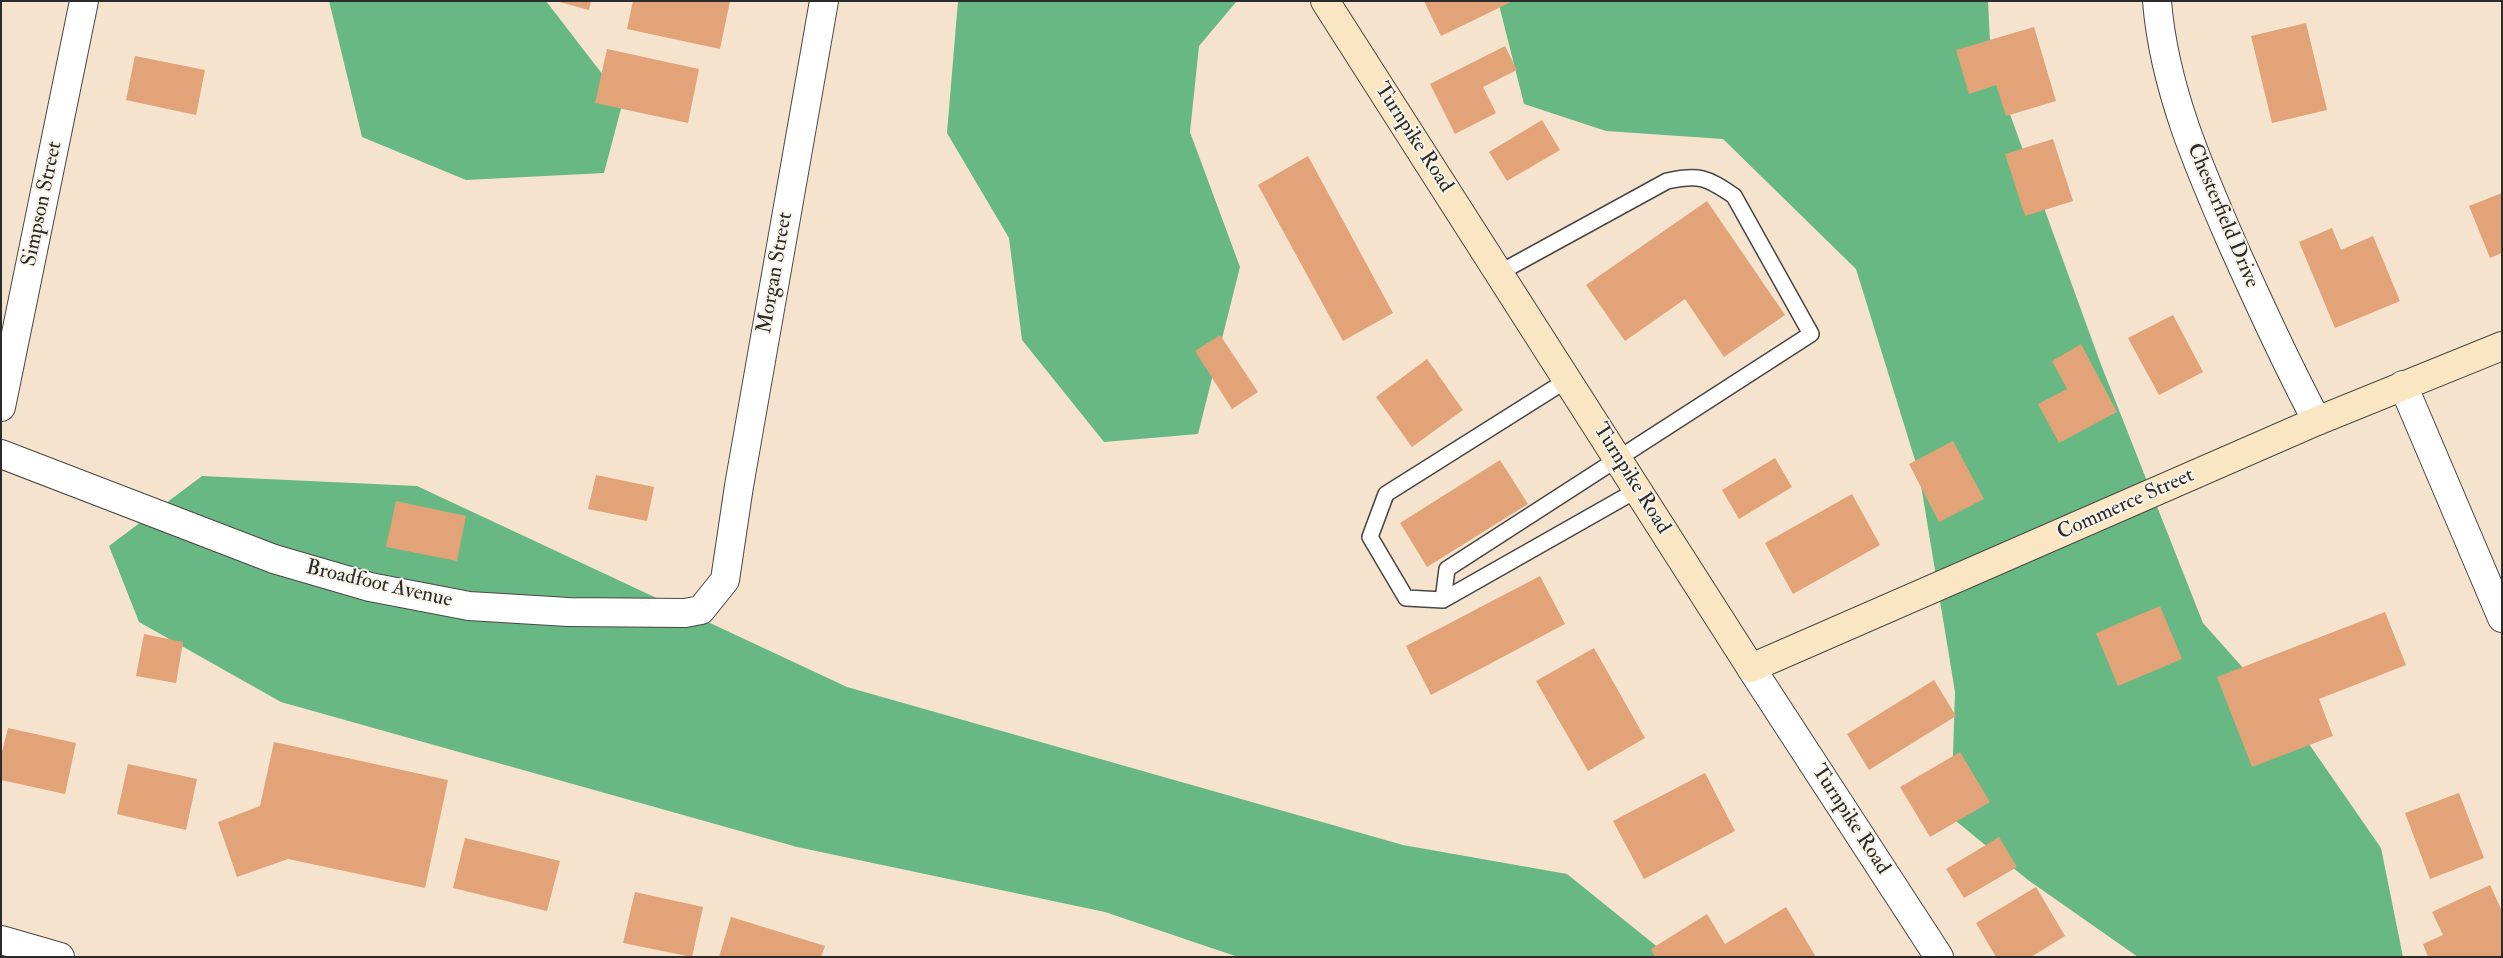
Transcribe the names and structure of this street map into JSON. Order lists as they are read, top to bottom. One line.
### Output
{"streets":{"street":["Turnpike Road","Simpson Street","Chesterfield Drive","Morgan Street","Commerce Street","Broadfoot Avenue"]},"crossings":[["Turnpike Road","Commerce Street"],["Chesterfield Drive","Commerce Street"],["Morgan Street","Broadfoot Avenue"]]}
